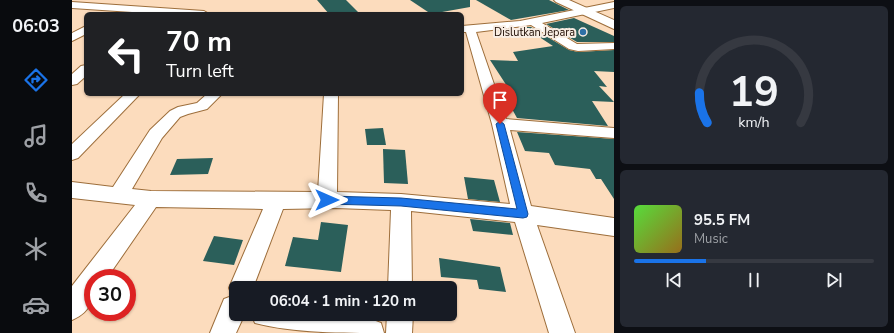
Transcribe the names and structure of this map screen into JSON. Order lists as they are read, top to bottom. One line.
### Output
{"places":["Dislutkan Jepara"],"page":{"tabs":"06:03","turn":["70 m","Turn left"],"song":["95.5 FM","Music"],"limit":"30","trip":"06:04 · 1 min · 120 m","gauge":["19","km/h"]}}
